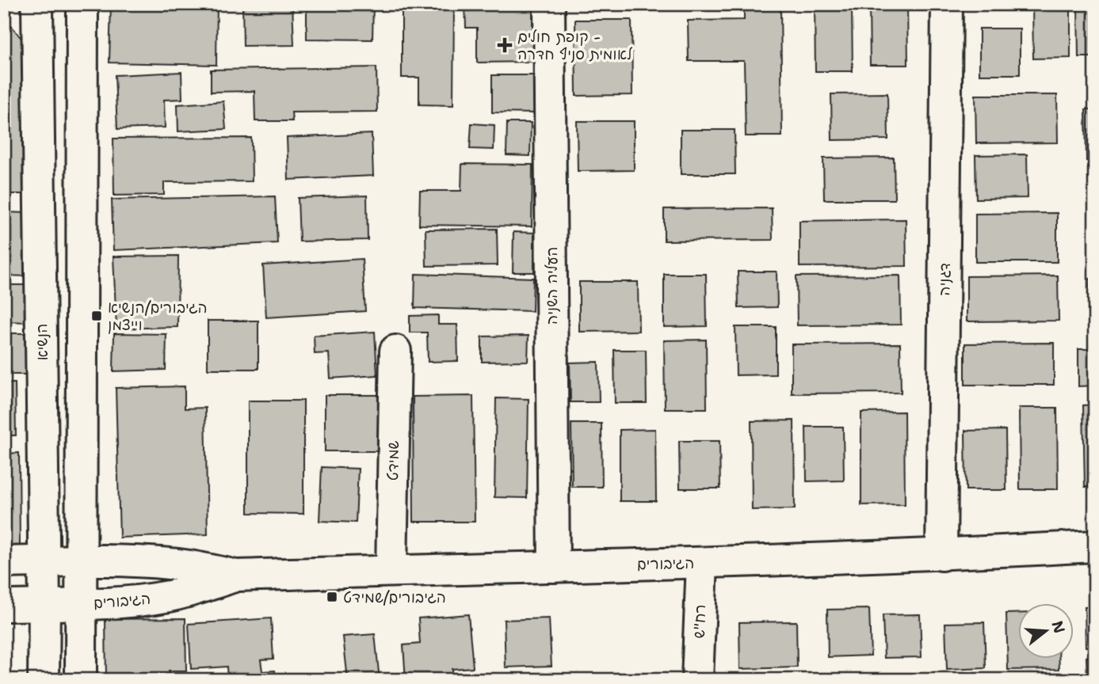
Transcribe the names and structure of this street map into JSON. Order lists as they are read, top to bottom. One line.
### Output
{"streets":{"street":["דגניה","העליה השניה","הנשיא","שמידט","הגיבורים","רח\"ש"]},"crossings":[["דגניה","הגיבורים"],["העליה השניה","הגיבורים"],["הנשיא","הגיבורים"],["שמידט","הגיבורים"],["הגיבורים","רח\"ש"]],"places":{"health":["קופת חולים - לאומית סניף חדרה"],"transit":["הגיבורים/הנשיא וייצמן","הגיבורים/שמידט"]},"north":"right"}
